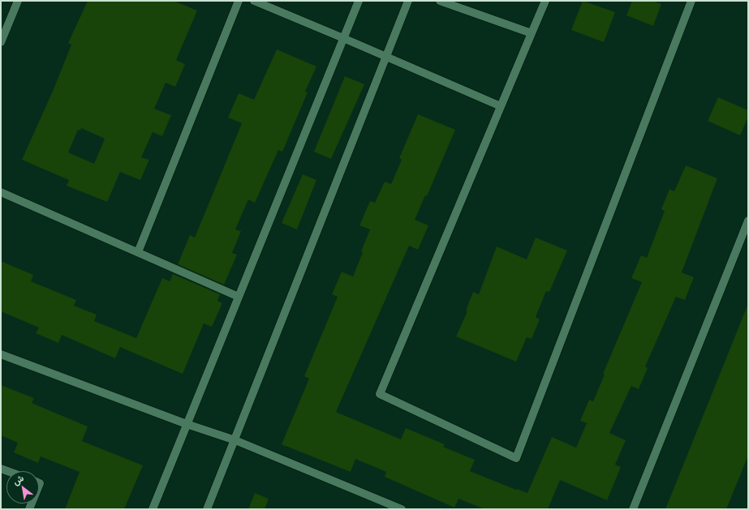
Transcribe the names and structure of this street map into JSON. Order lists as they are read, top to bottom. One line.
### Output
{"north":"top left"}
